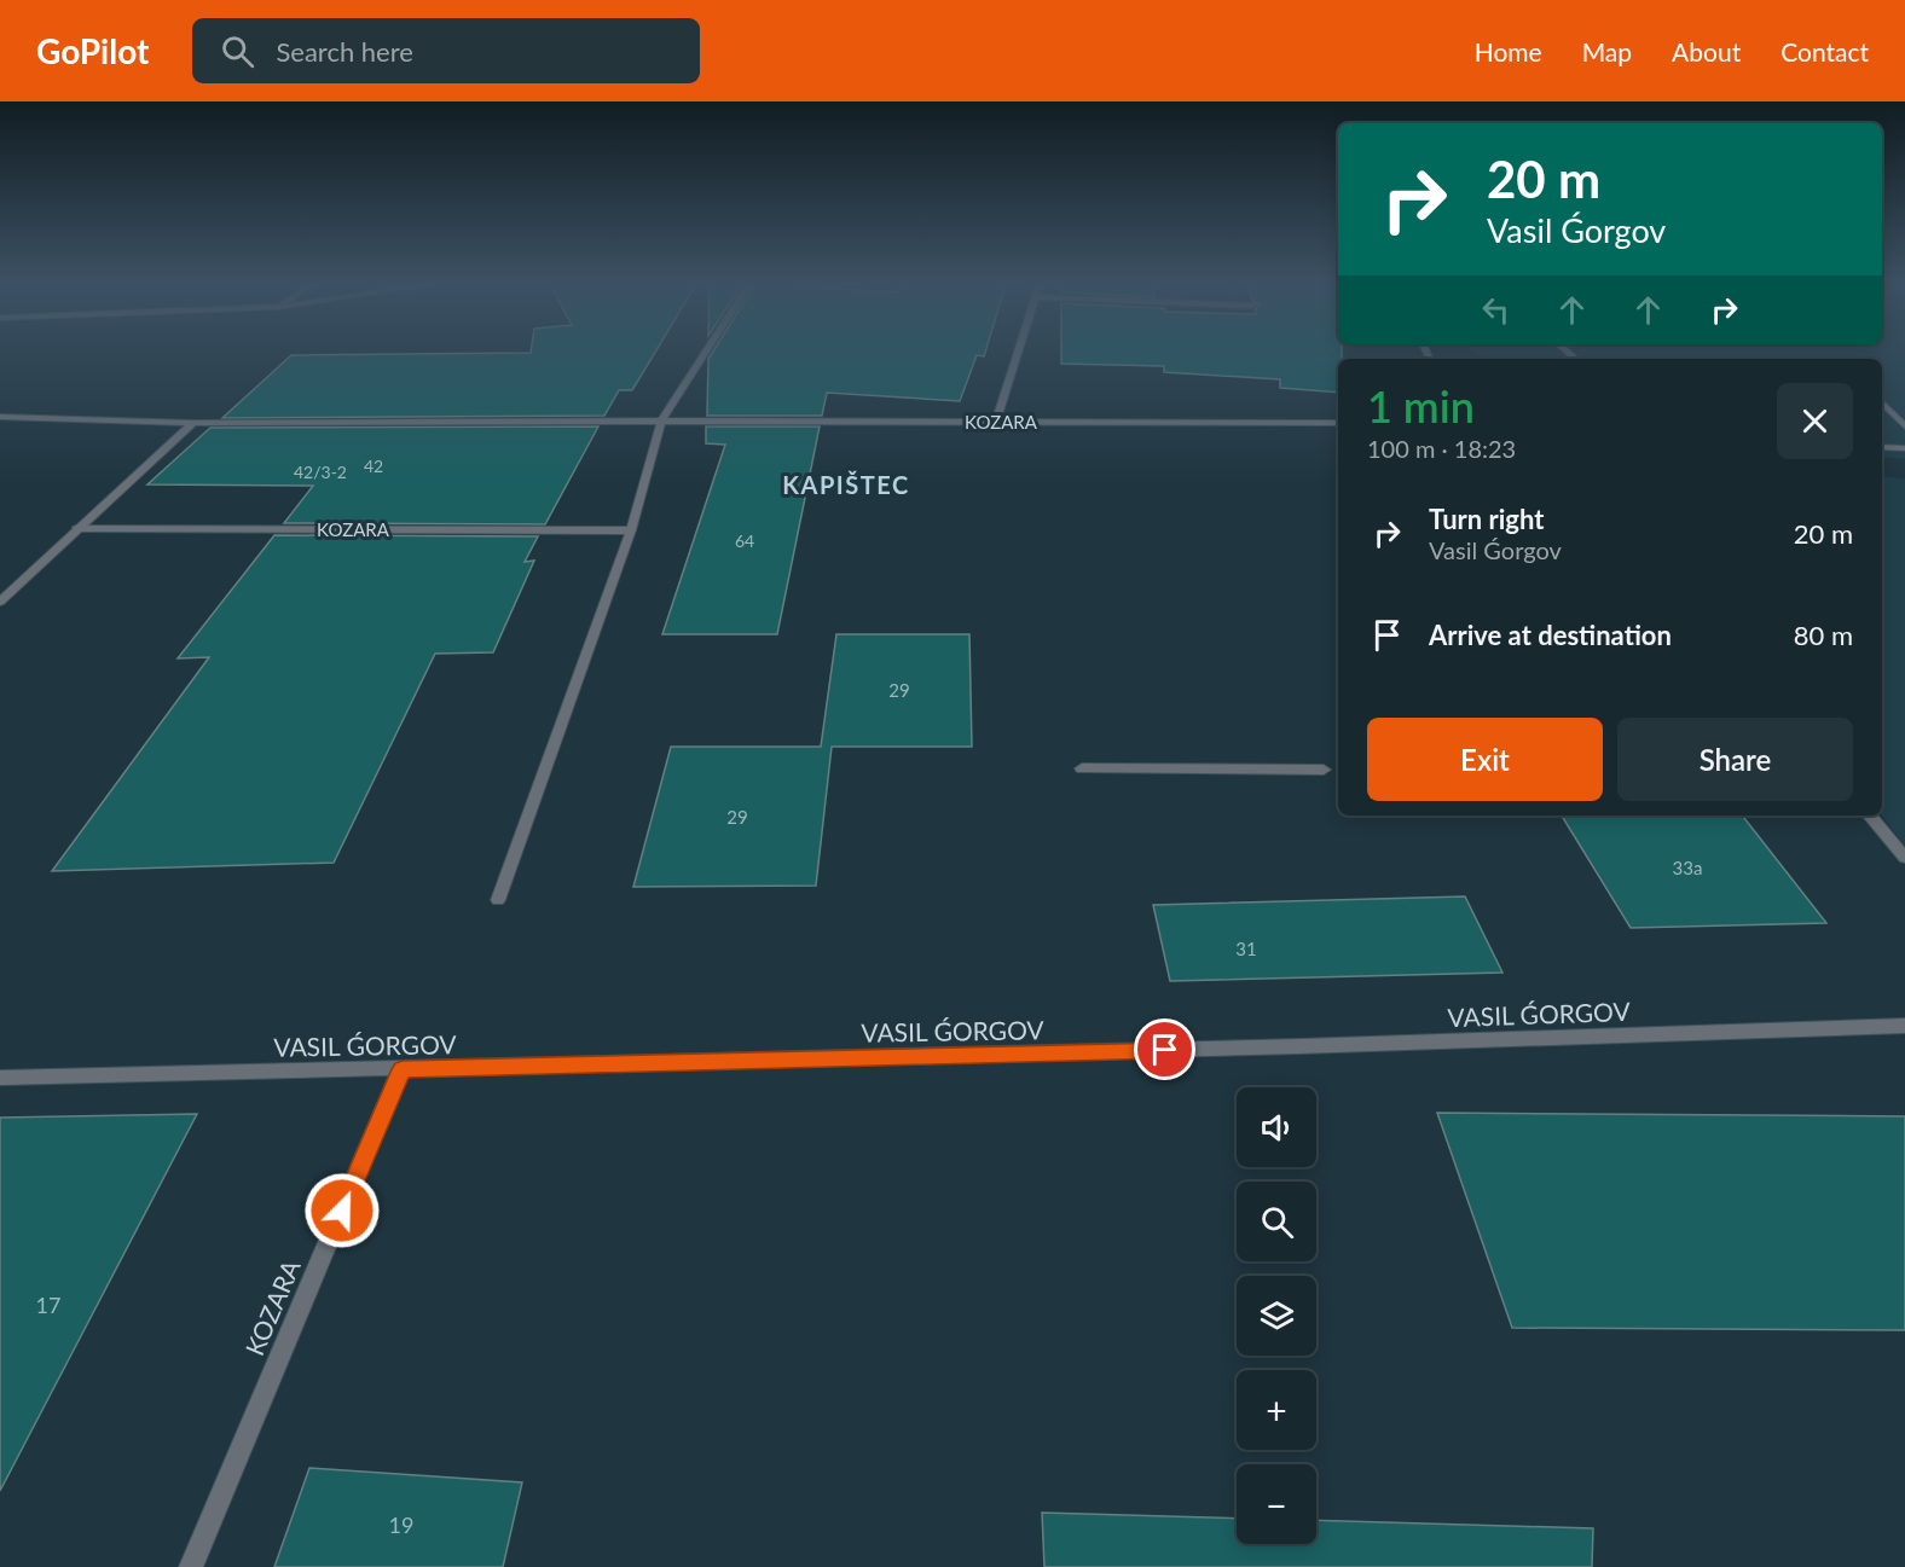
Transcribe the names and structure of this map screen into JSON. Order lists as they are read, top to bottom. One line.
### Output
{"streets":{"street":["KOZARA","VASIL ǴORGOV"]},"crossings":[["KOZARA","VASIL ǴORGOV"]],"districts":["KAPIŠTEC"],"house_numbers":["42","42/3-2","64","29","29","33a","31","17","19"],"page":{"header":"GoPilot","search":"Search here","nav":["Home","Map","About","Contact"],"turn":["20 m","Vasil Ǵorgov"],"heading":["1 min","100 m · 18:23"],"list":[{"name":"Turn right","note":"Vasil Ǵorgov","value":"20 m"},{"name":"Arrive at destination","value":"80 m"}],"buttons":["Exit","Share"],"map_buttons":["+","−"]}}
